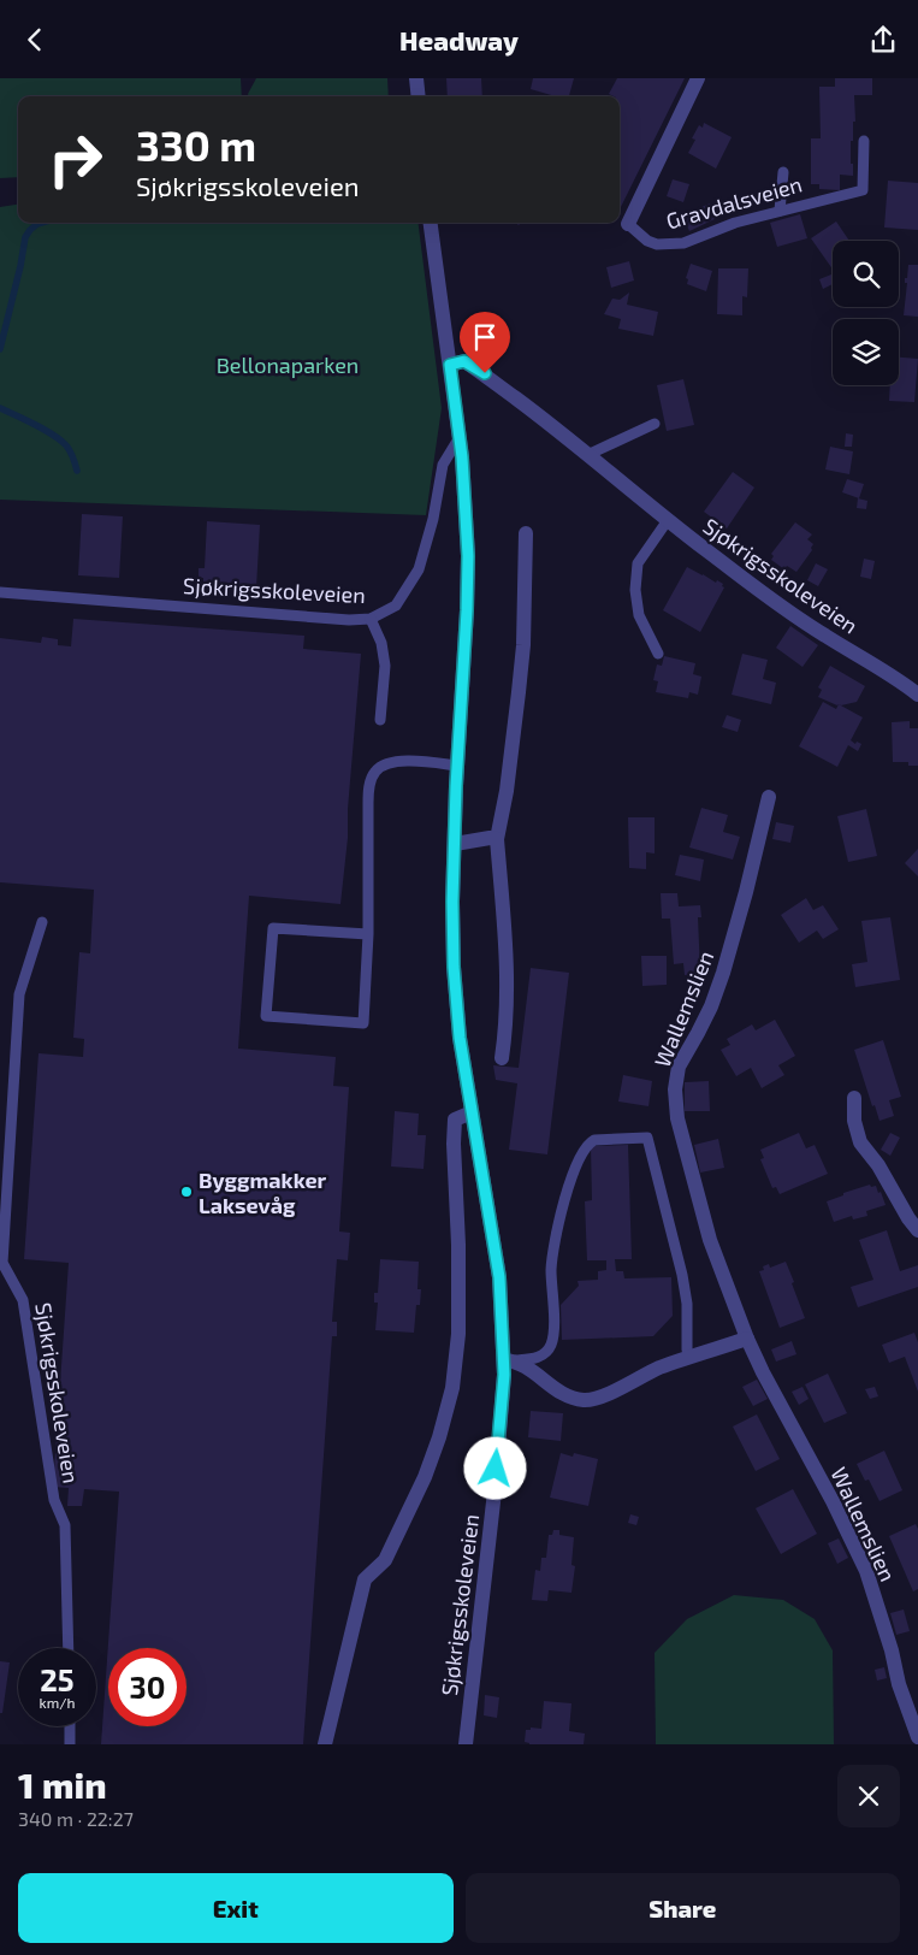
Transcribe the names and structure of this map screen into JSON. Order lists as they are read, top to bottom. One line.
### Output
{"streets":{"street":["Gravdalsveien","Sjøkrigsskoleveien","Wallemslien"]},"parks":["Bellonaparken"],"places":["Byggmakker Laksevåg"],"page":{"header":"Headway","turn":["330 m","Sjøkrigsskoleveien"],"speed":"25 km/h","limit":"30","heading":["1 min","340 m · 22:27"],"buttons":["Exit","Share"]}}
